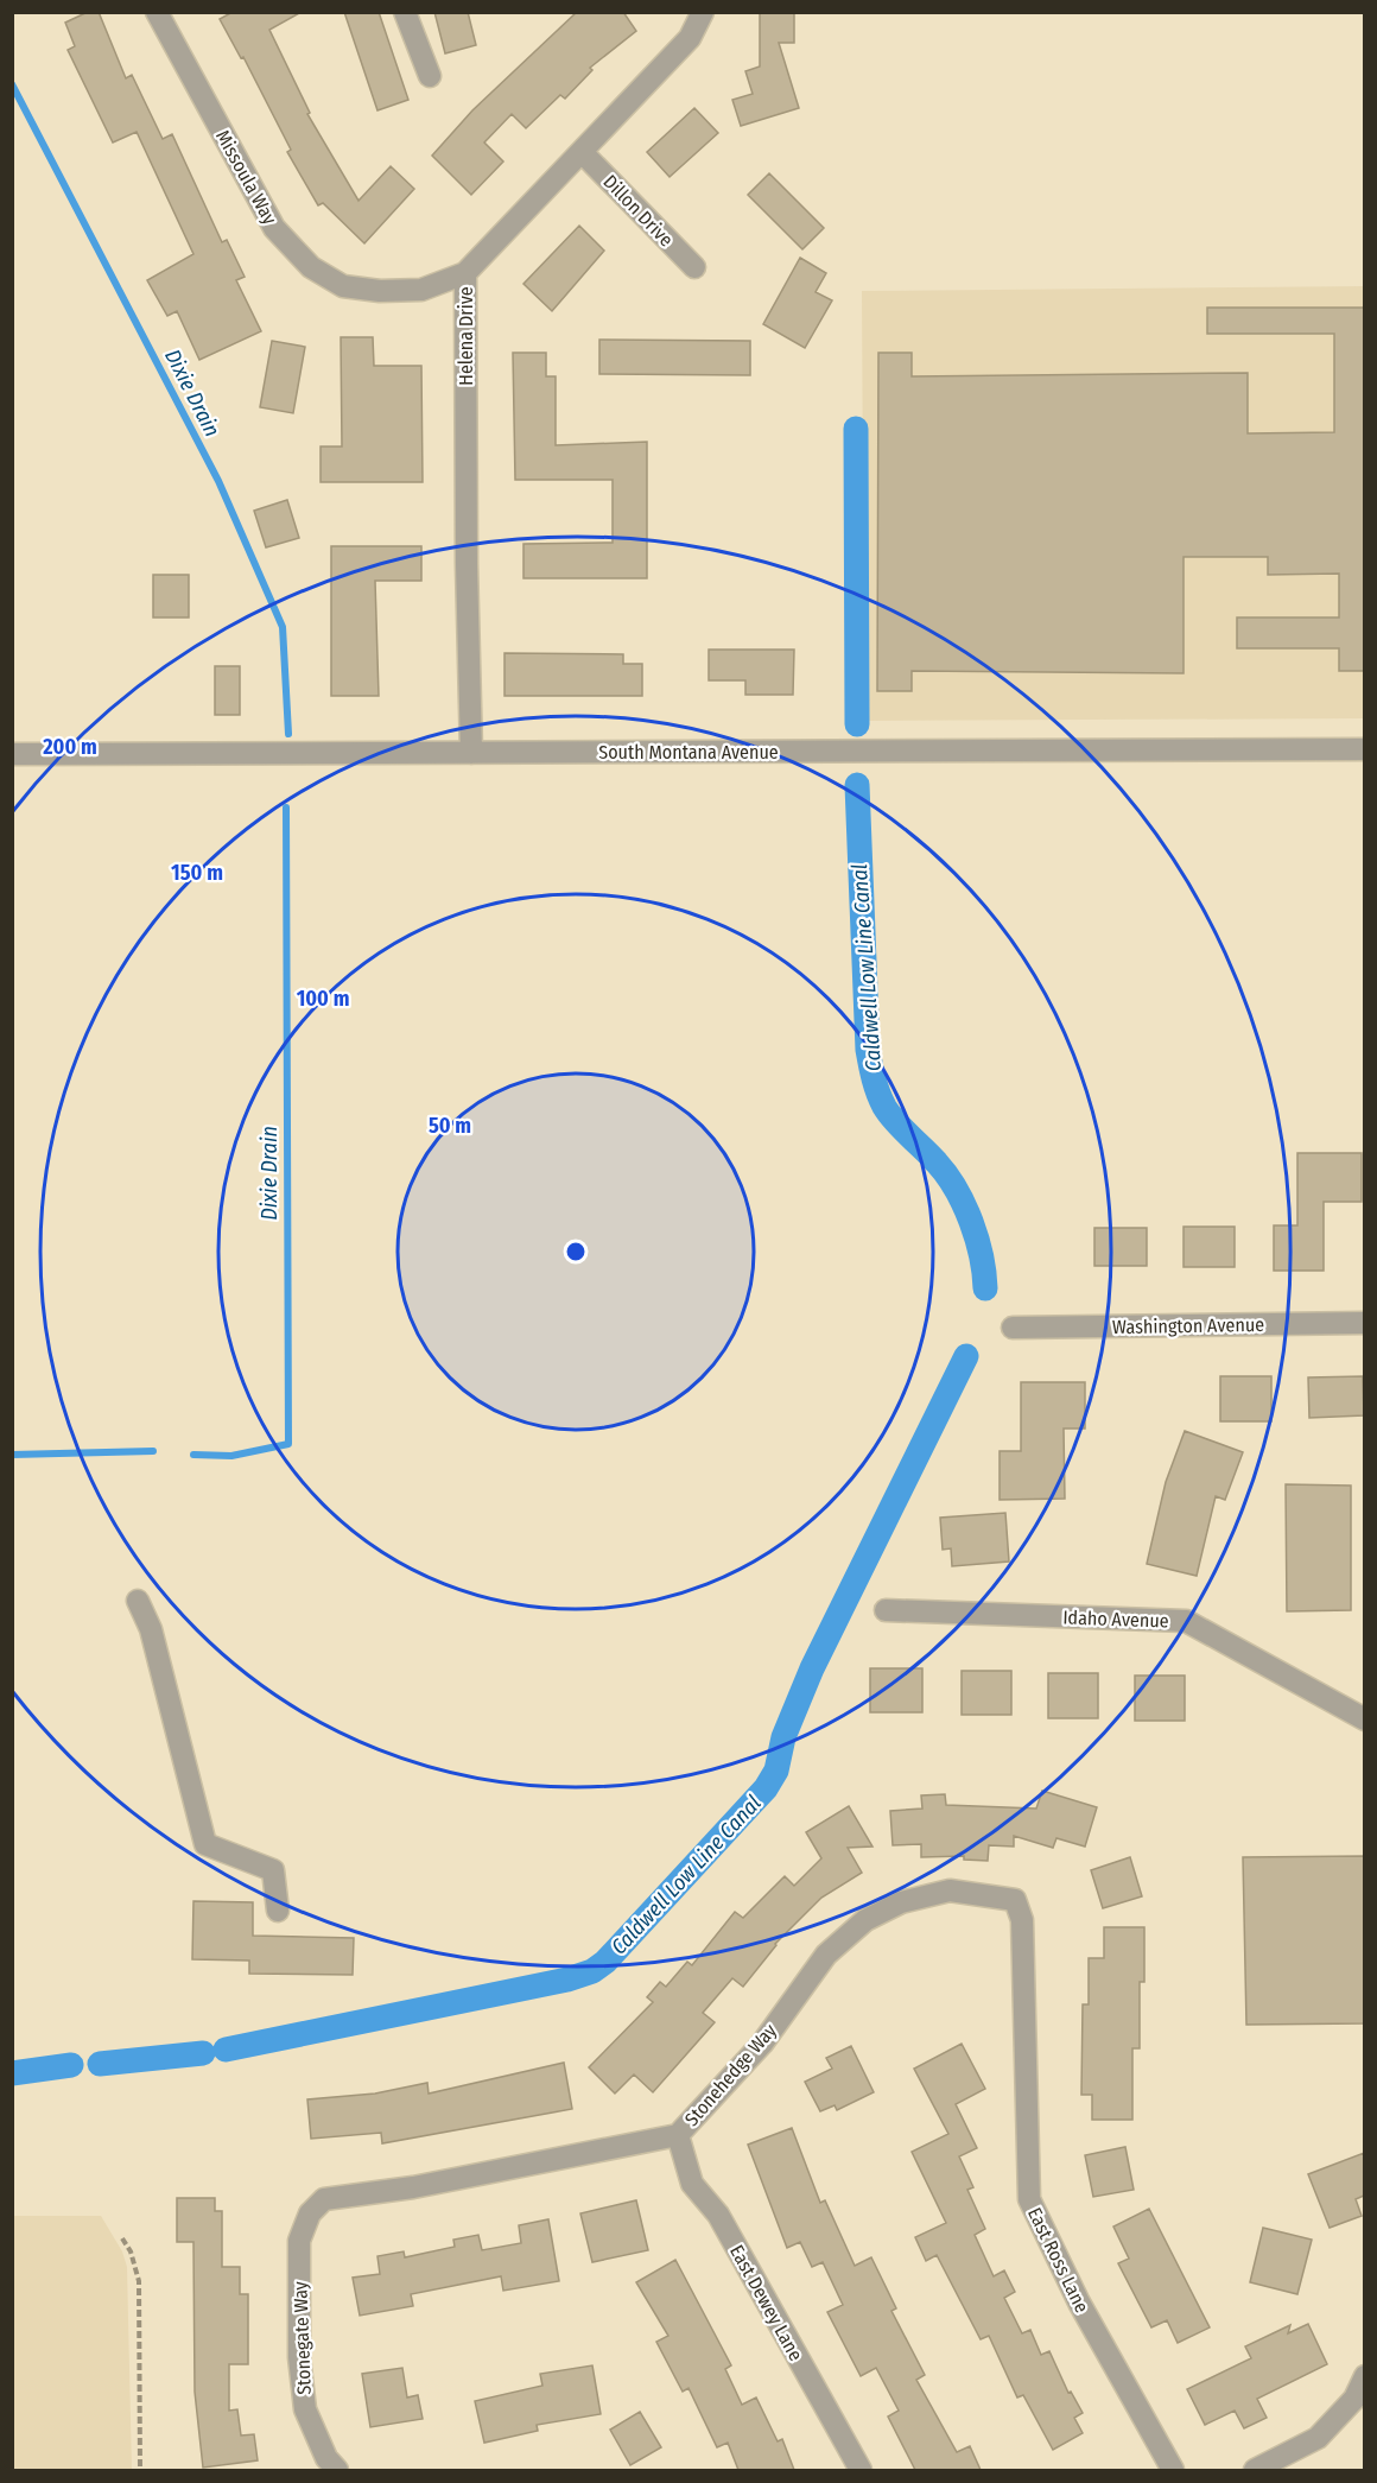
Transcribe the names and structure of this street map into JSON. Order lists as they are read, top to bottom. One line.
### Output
{"streets":{"street":["Missoula Way","Dillon Drive","Helena Drive","South Montana Avenue","Washington Avenue","Idaho Avenue","Stonehedge Way","East Ross Lane","East Dewey Lane","Stonegate Way"]},"crossings":[["Missoula Way","Helena Drive"],["Dillon Drive","Helena Drive"],["Helena Drive","South Montana Avenue"],["Stonehedge Way","East Ross Lane"],["Stonehedge Way","East Dewey Lane"],["Stonehedge Way","Stonegate Way"]],"water":["Dixie Drain","Caldwell Low Line Canal"],"rings":["200 m","150 m","100 m","50 m"]}
